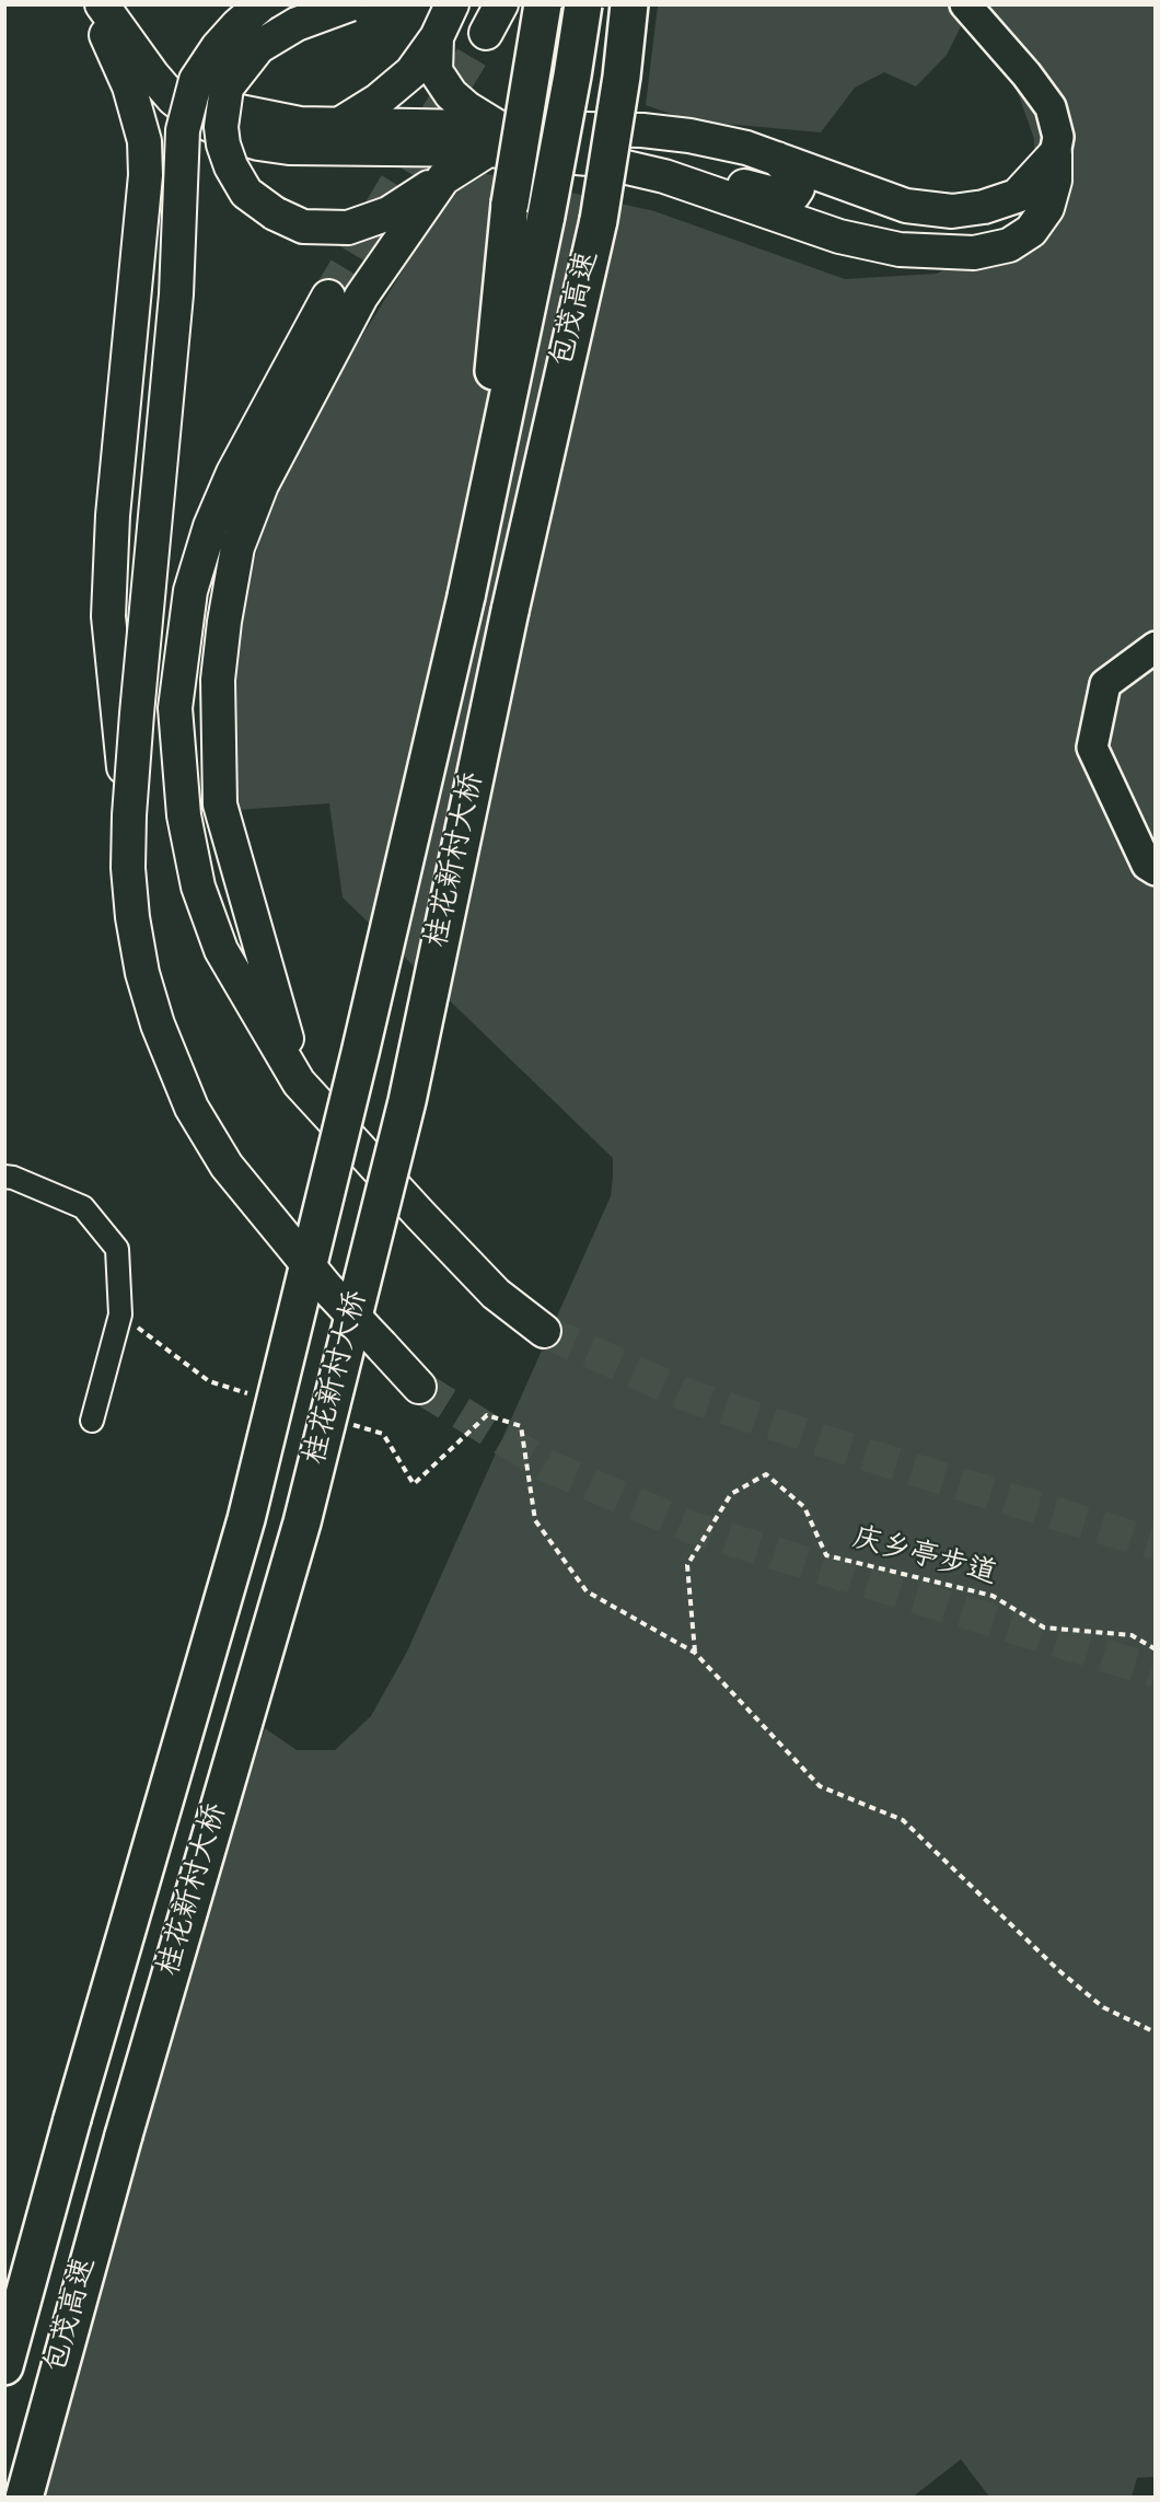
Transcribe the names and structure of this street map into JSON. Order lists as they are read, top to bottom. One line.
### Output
{"streets":{"highway":["包茂高速","桂花新村大桥"],"path":["庆乡亭步道"]},"crossings":[["包茂高速","桂花新村大桥"]]}
